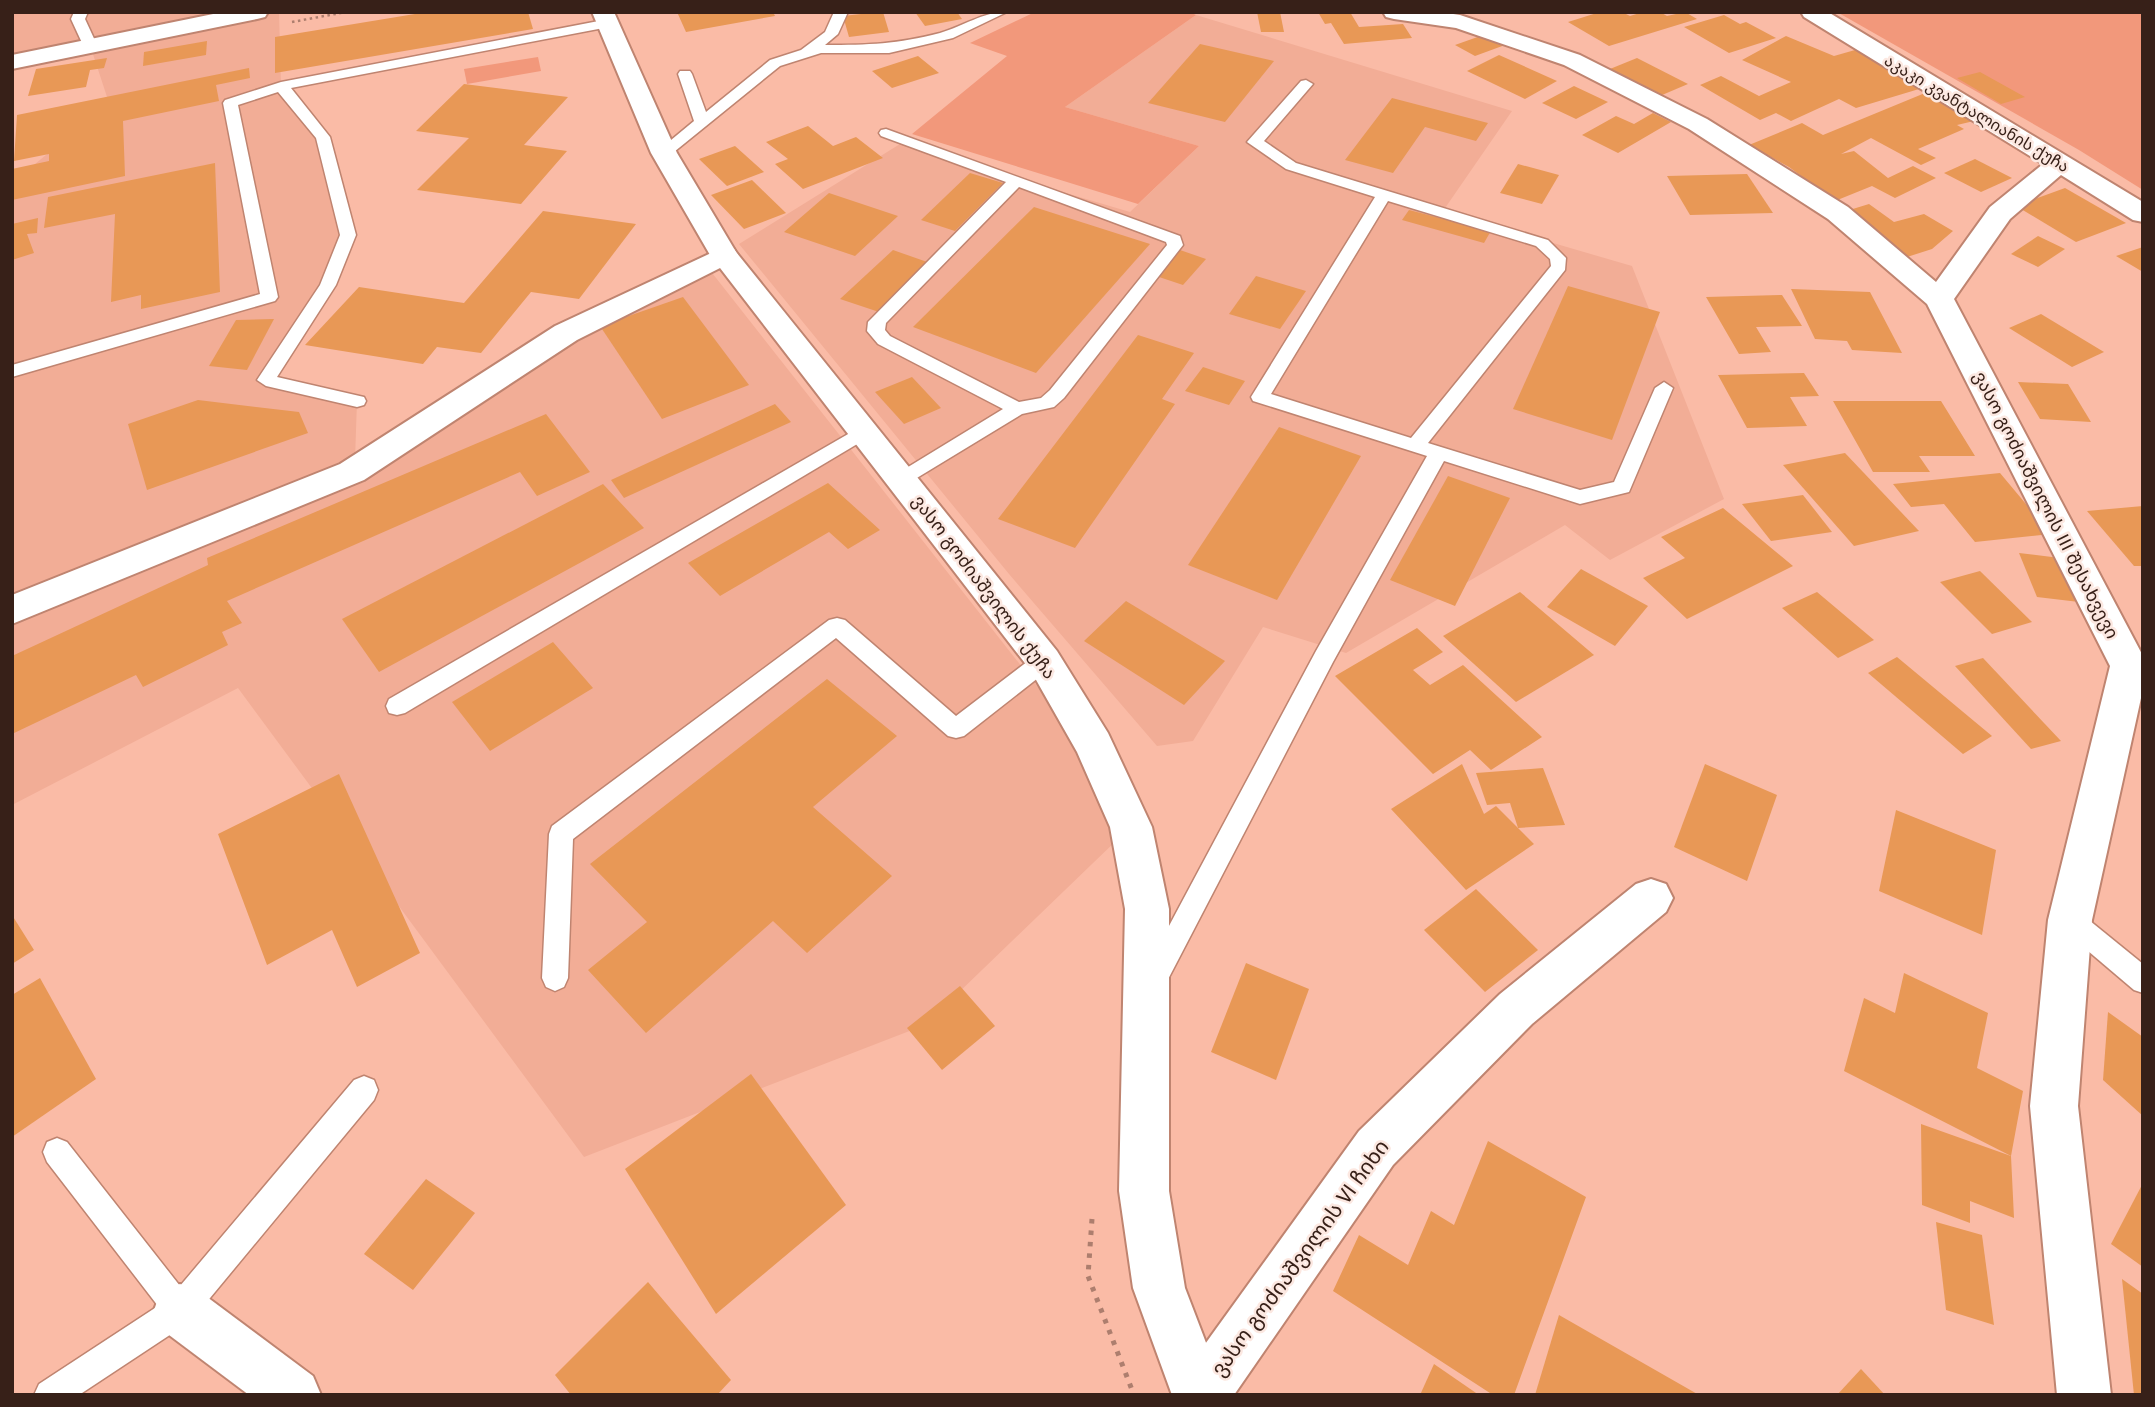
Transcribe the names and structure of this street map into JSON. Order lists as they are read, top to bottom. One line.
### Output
{"streets":{"street":["აკაკი კვანტალიანის ქუჩა","ვასო გოძიაშვილის III შესახვევი","ვასო გოძიაშვილის ქუჩა","ვასო გოძიაშვილის VI ჩიხი"]},"crossings":[["ვასო გოძიაშვილის ქუჩა","ვასო გოძიაშვილის VI ჩიხი"]]}
